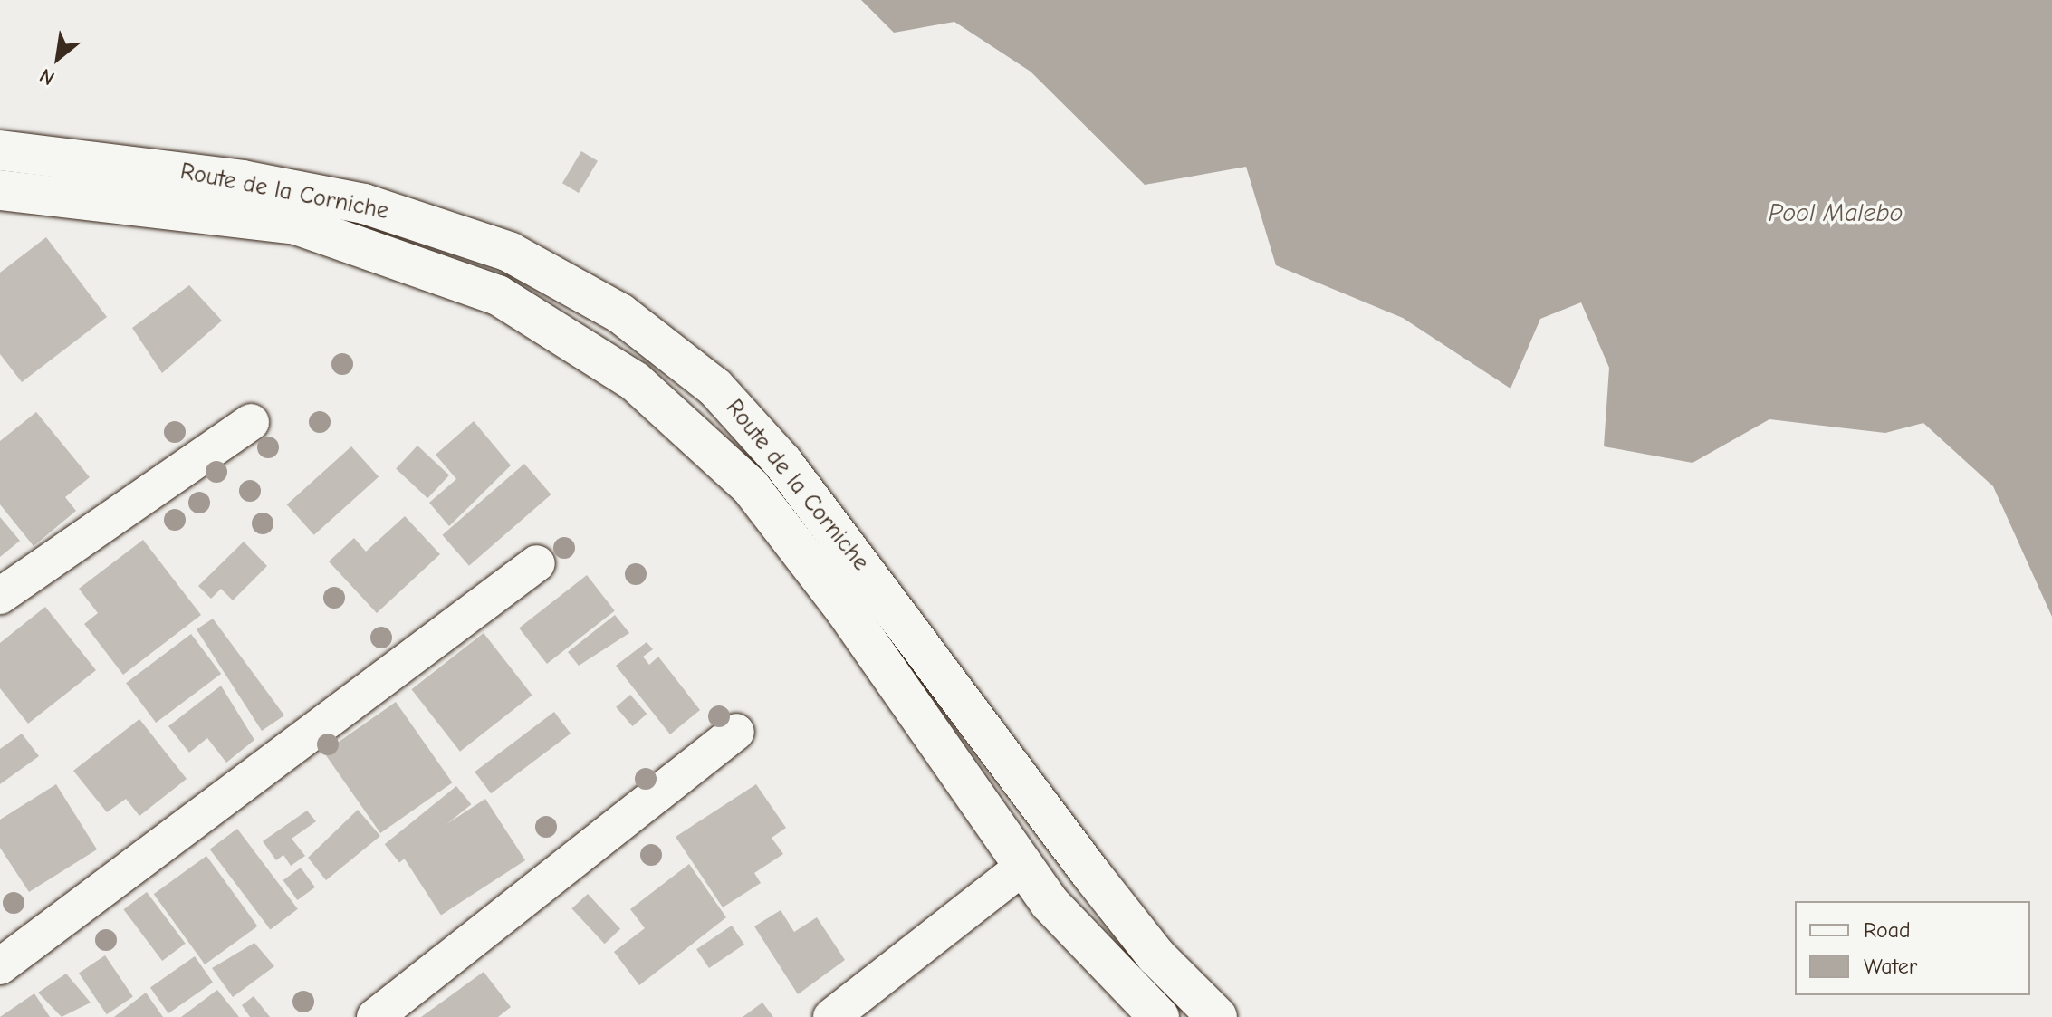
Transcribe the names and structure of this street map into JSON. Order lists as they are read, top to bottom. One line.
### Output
{"streets":{"main road":["Route de la Corniche"]},"water":["Pool Malebo"],"legend":["Road","Water"],"north":"bottom left"}
